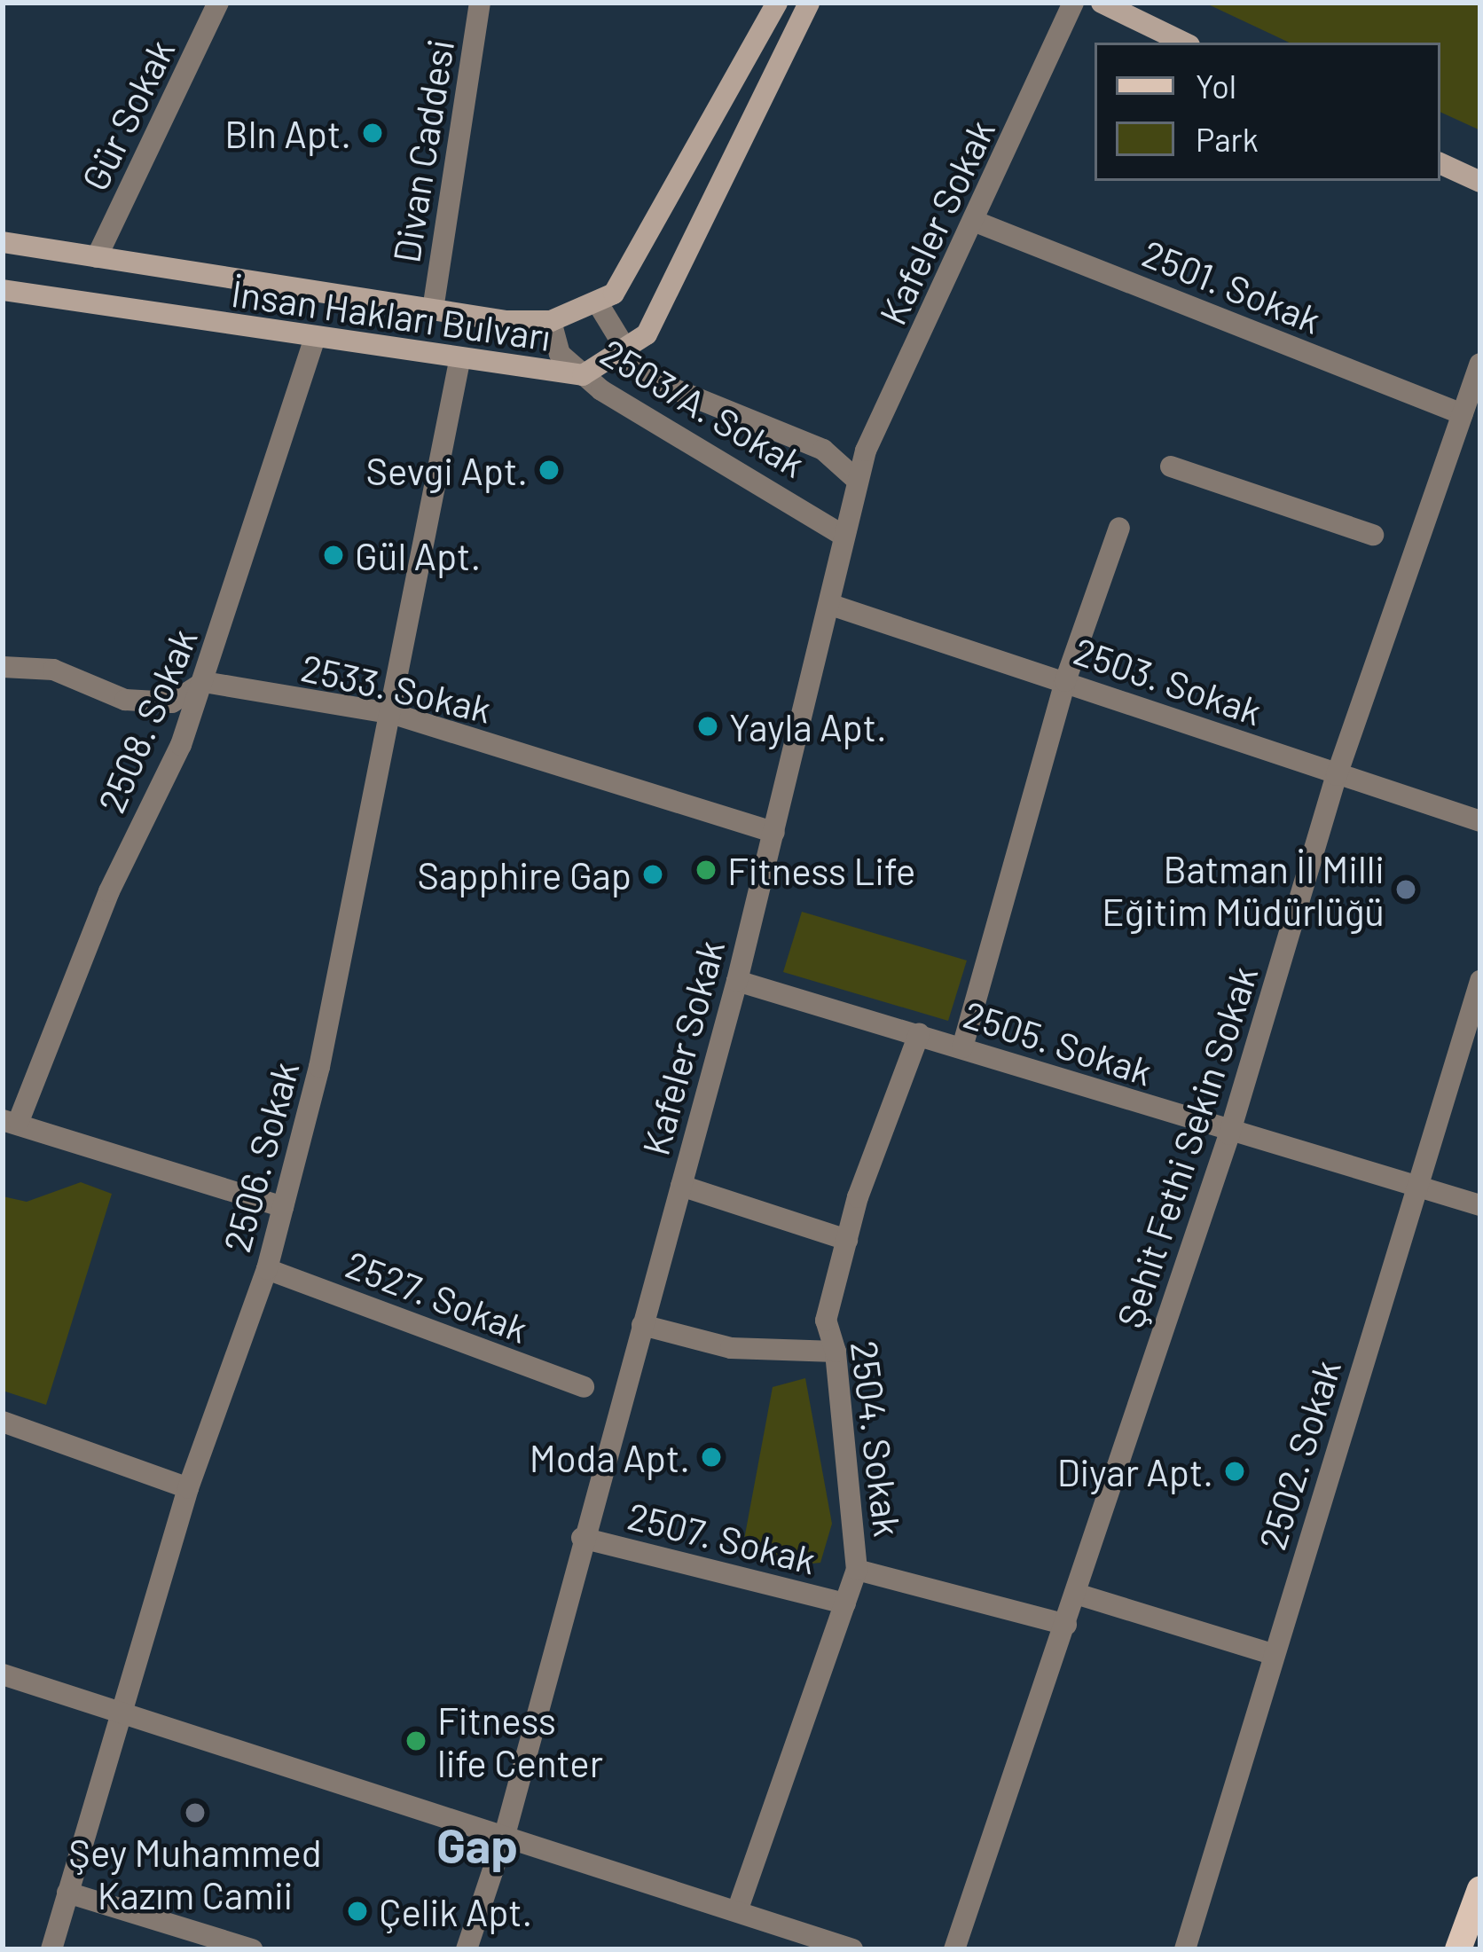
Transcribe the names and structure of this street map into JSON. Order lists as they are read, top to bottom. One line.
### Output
{"streets":{"main road":["İnsan Hakları Bulvarı"],"street":["Gür Sokak","Divan Caddesi","Kafeler Sokak","2501. Sokak","2503/A. Sokak","2503. Sokak","2533. Sokak","2508. Sokak","2505. Sokak","Şehit Fethi Sekin Sokak","2506. Sokak","2527. Sokak","2504. Sokak","2502. Sokak","2507. Sokak"]},"crossings":[["Gür Sokak","İnsan Hakları Bulvarı"],["Divan Caddesi","İnsan Hakları Bulvarı"],["Kafeler Sokak","2501. Sokak"],["Kafeler Sokak","2503/A. Sokak"],["Kafeler Sokak","2503. Sokak"],["Kafeler Sokak","2533. Sokak"],["Kafeler Sokak","2505. Sokak"],["Kafeler Sokak","2507. Sokak"],["2501. Sokak","Şehit Fethi Sekin Sokak"],["İnsan Hakları Bulvarı","2503/A. Sokak"],["İnsan Hakları Bulvarı","2508. Sokak"],["İnsan Hakları Bulvarı","2506. Sokak"],["2503. Sokak","Şehit Fethi Sekin Sokak"],["2533. Sokak","2508. Sokak"],["2533. Sokak","2506. Sokak"],["2505. Sokak","Şehit Fethi Sekin Sokak"],["2505. Sokak","2504. Sokak"],["2505. Sokak","2502. Sokak"],["Şehit Fethi Sekin Sokak","2507. Sokak"],["2506. Sokak","2527. Sokak"],["2504. Sokak","2507. Sokak"]],"districts":["Gap"],"places":["Bln Apt.","Sevgi Apt.","Gül Apt.","Yayla Apt.","Fitness Life","Sapphire Gap","Batman İl Milli Eğitim Müdürlüğü","Moda Apt.","Diyar Apt.","Fitness life Center","Şey Muhammed Kazım Camii","Çelik Apt."],"legend":["Yol","Park"]}
